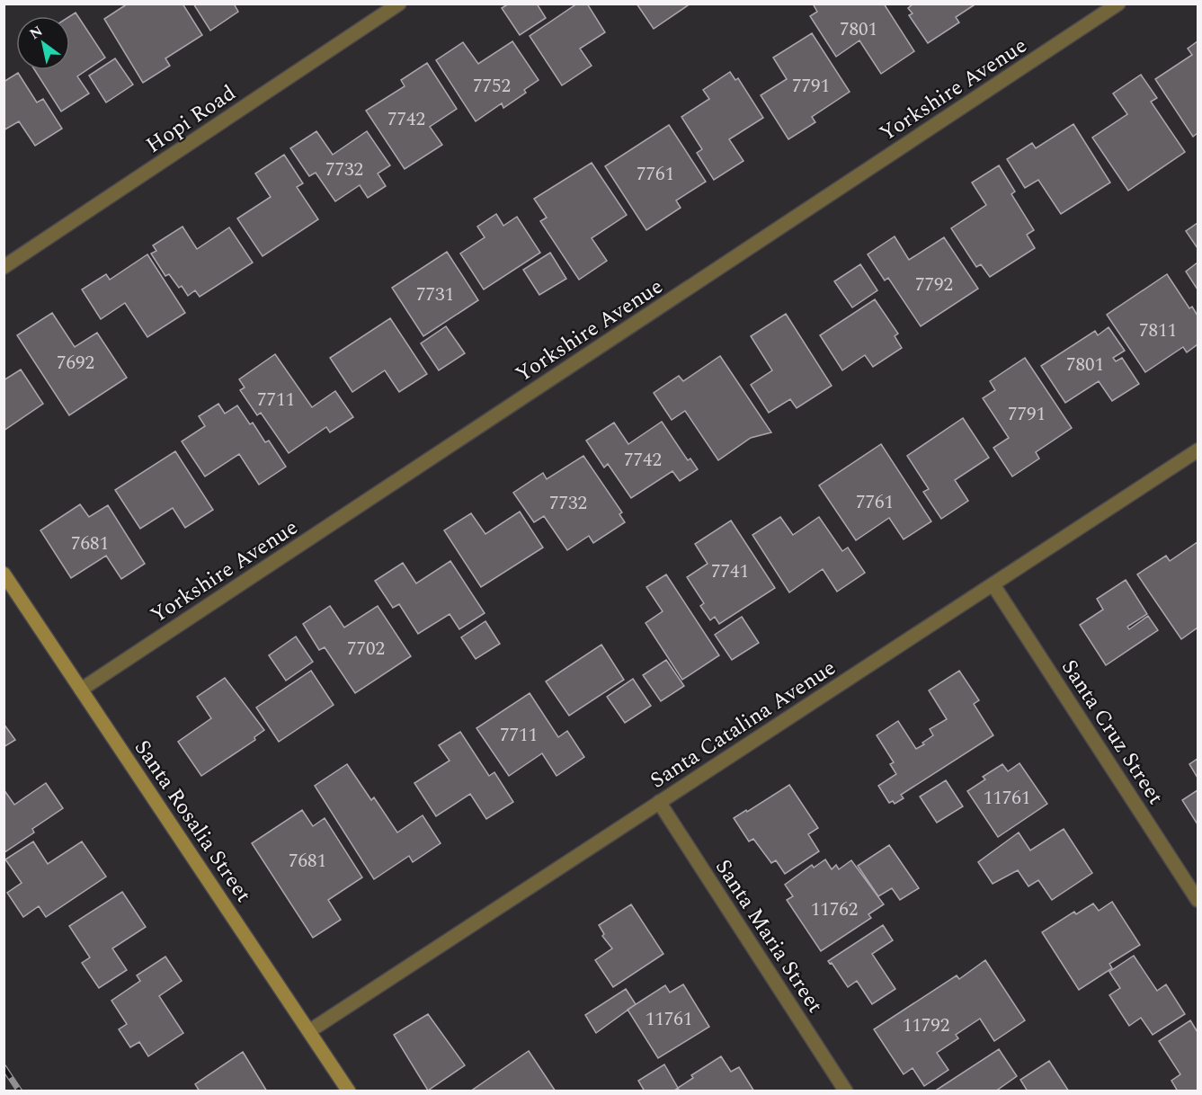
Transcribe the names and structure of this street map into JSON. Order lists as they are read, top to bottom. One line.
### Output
{"streets":{"street":["Yorkshire Avenue","Hopi Road","Santa Catalina Avenue","Santa Cruz Street","Santa Rosalia Street","Santa Maria Street"]},"crossings":[["Yorkshire Avenue","Santa Rosalia Street"],["Santa Catalina Avenue","Santa Cruz Street"],["Santa Catalina Avenue","Santa Rosalia Street"],["Santa Catalina Avenue","Santa Maria Street"]],"house_numbers":["7801","7752","7791","7742","7732","7761","7792","7731","7811","7692","7801","7711","7791","7742","7761","7732","7681","7741","7702","7711","11761","7681","11762","11761","11792"],"north":"top left"}
